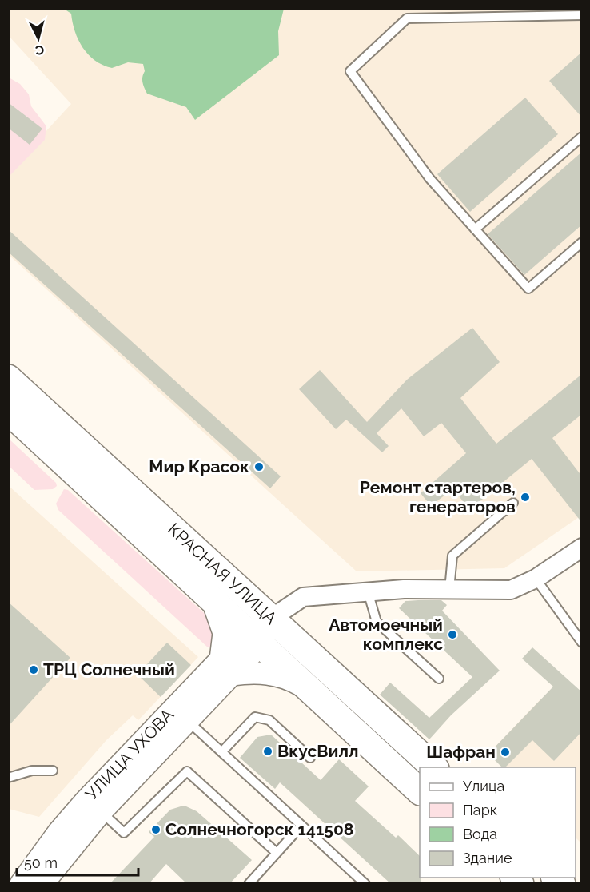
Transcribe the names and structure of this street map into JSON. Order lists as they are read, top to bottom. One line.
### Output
{"streets":{"highway":["КРАСНАЯ УЛИЦА"],"street":["УЛИЦА УХОВА"]},"crossings":[["КРАСНАЯ УЛИЦА","УЛИЦА УХОВА"]],"places":["Мир Красок","Ремонт стартеров, генераторов","Автомоечный комплекс","ТРЦ Солнечный","ВкусВилл","Шафран","Солнечногорск 141508"],"legend":["Улица","Парк","Вода","Здание"],"scale_bar":"50 m","north":"bottom"}
